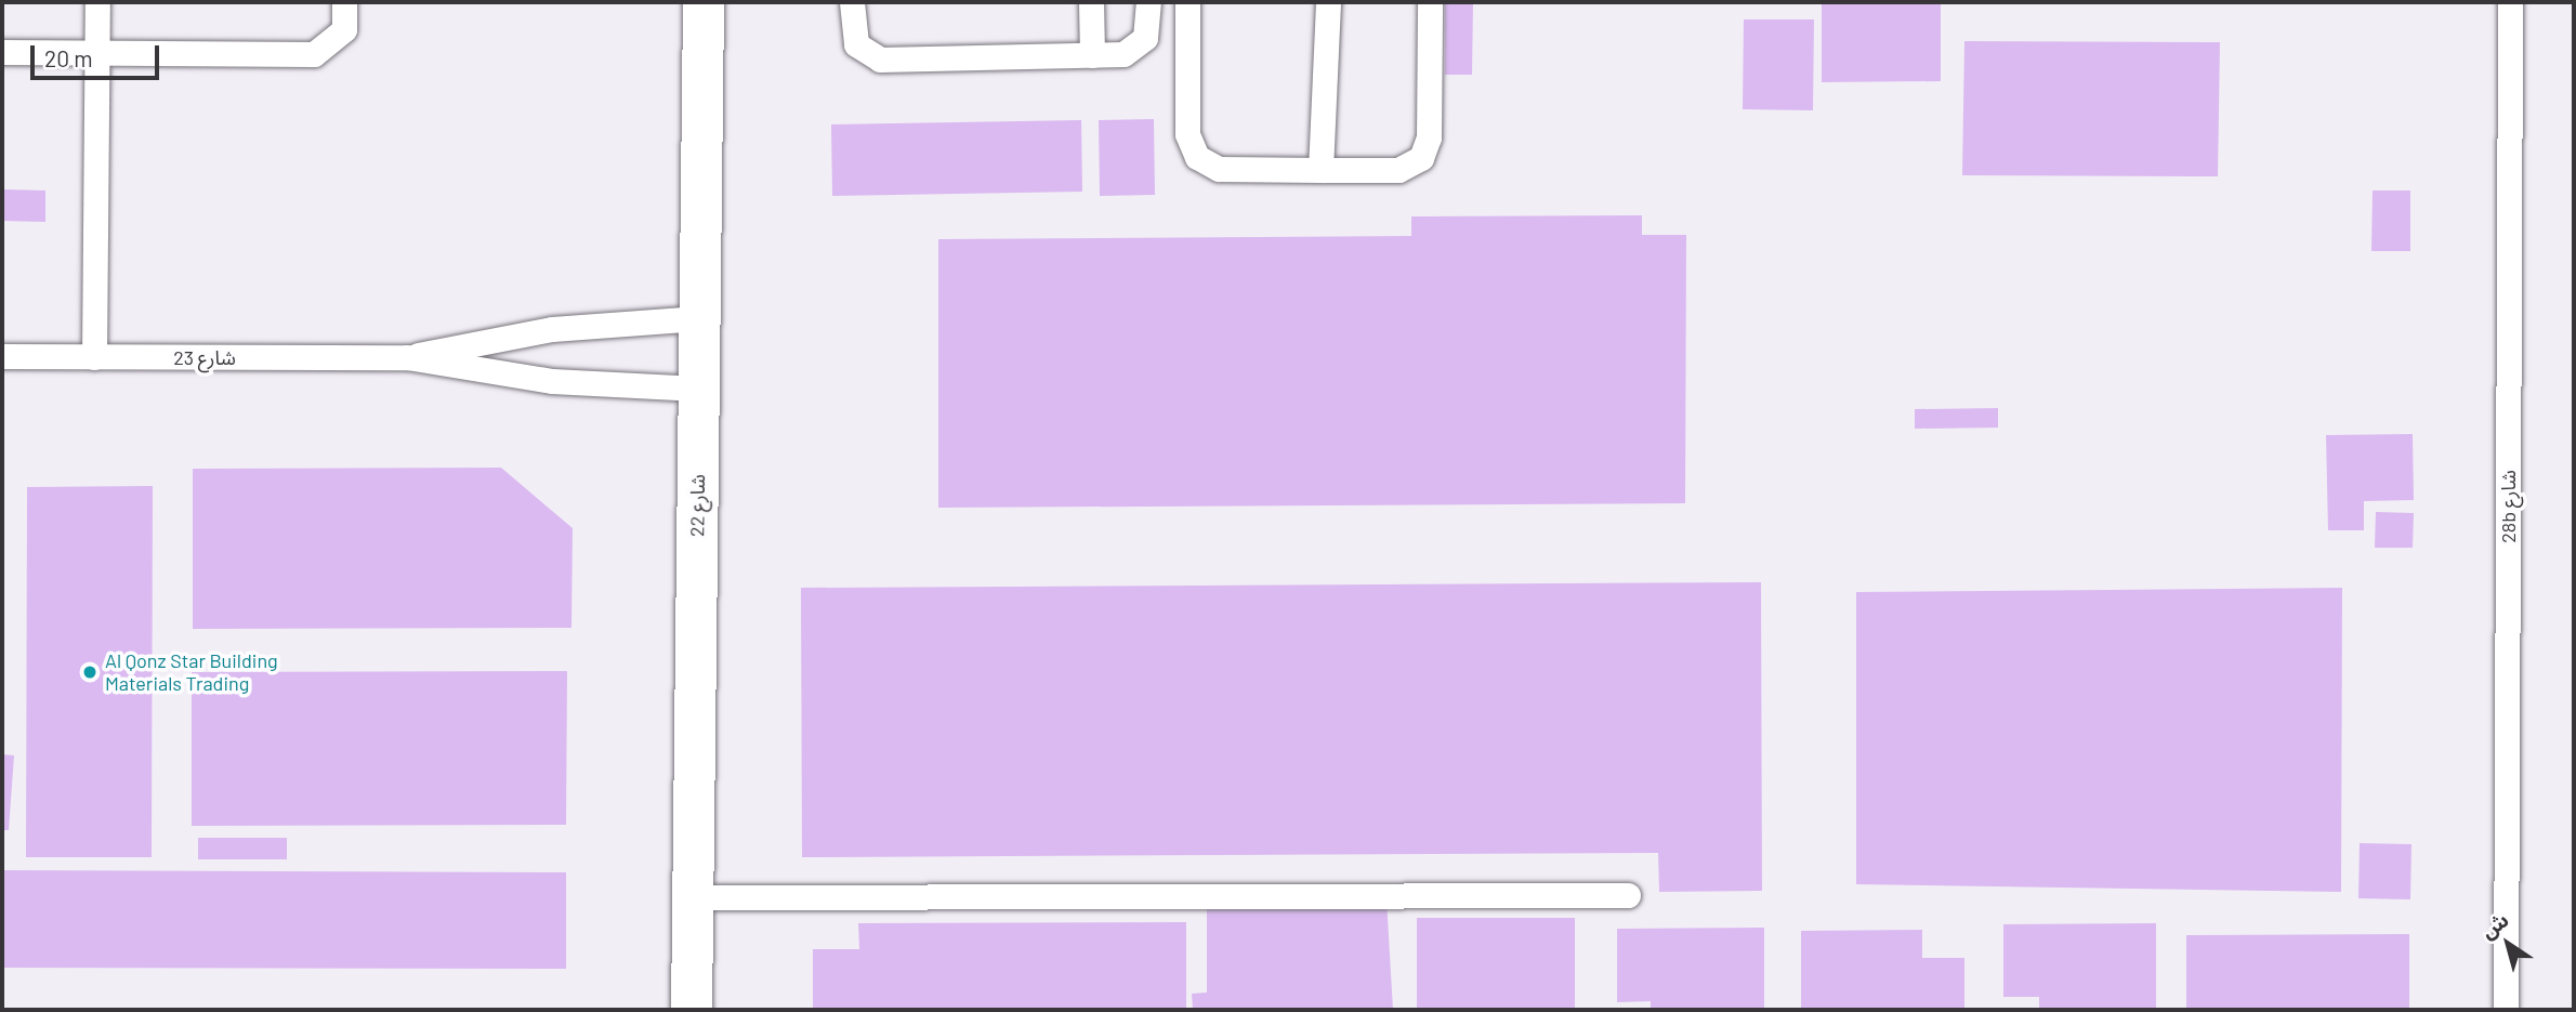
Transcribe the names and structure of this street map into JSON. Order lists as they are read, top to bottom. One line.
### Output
{"streets":{"street":["شارع 22"],"lane":["شارع 23","28b شارع"]},"crossings":[["شارع 23","شارع 22"]],"places":["Al Qonz Star Building Materials Trading"],"scale_bar":"20 m","north":"top left"}
